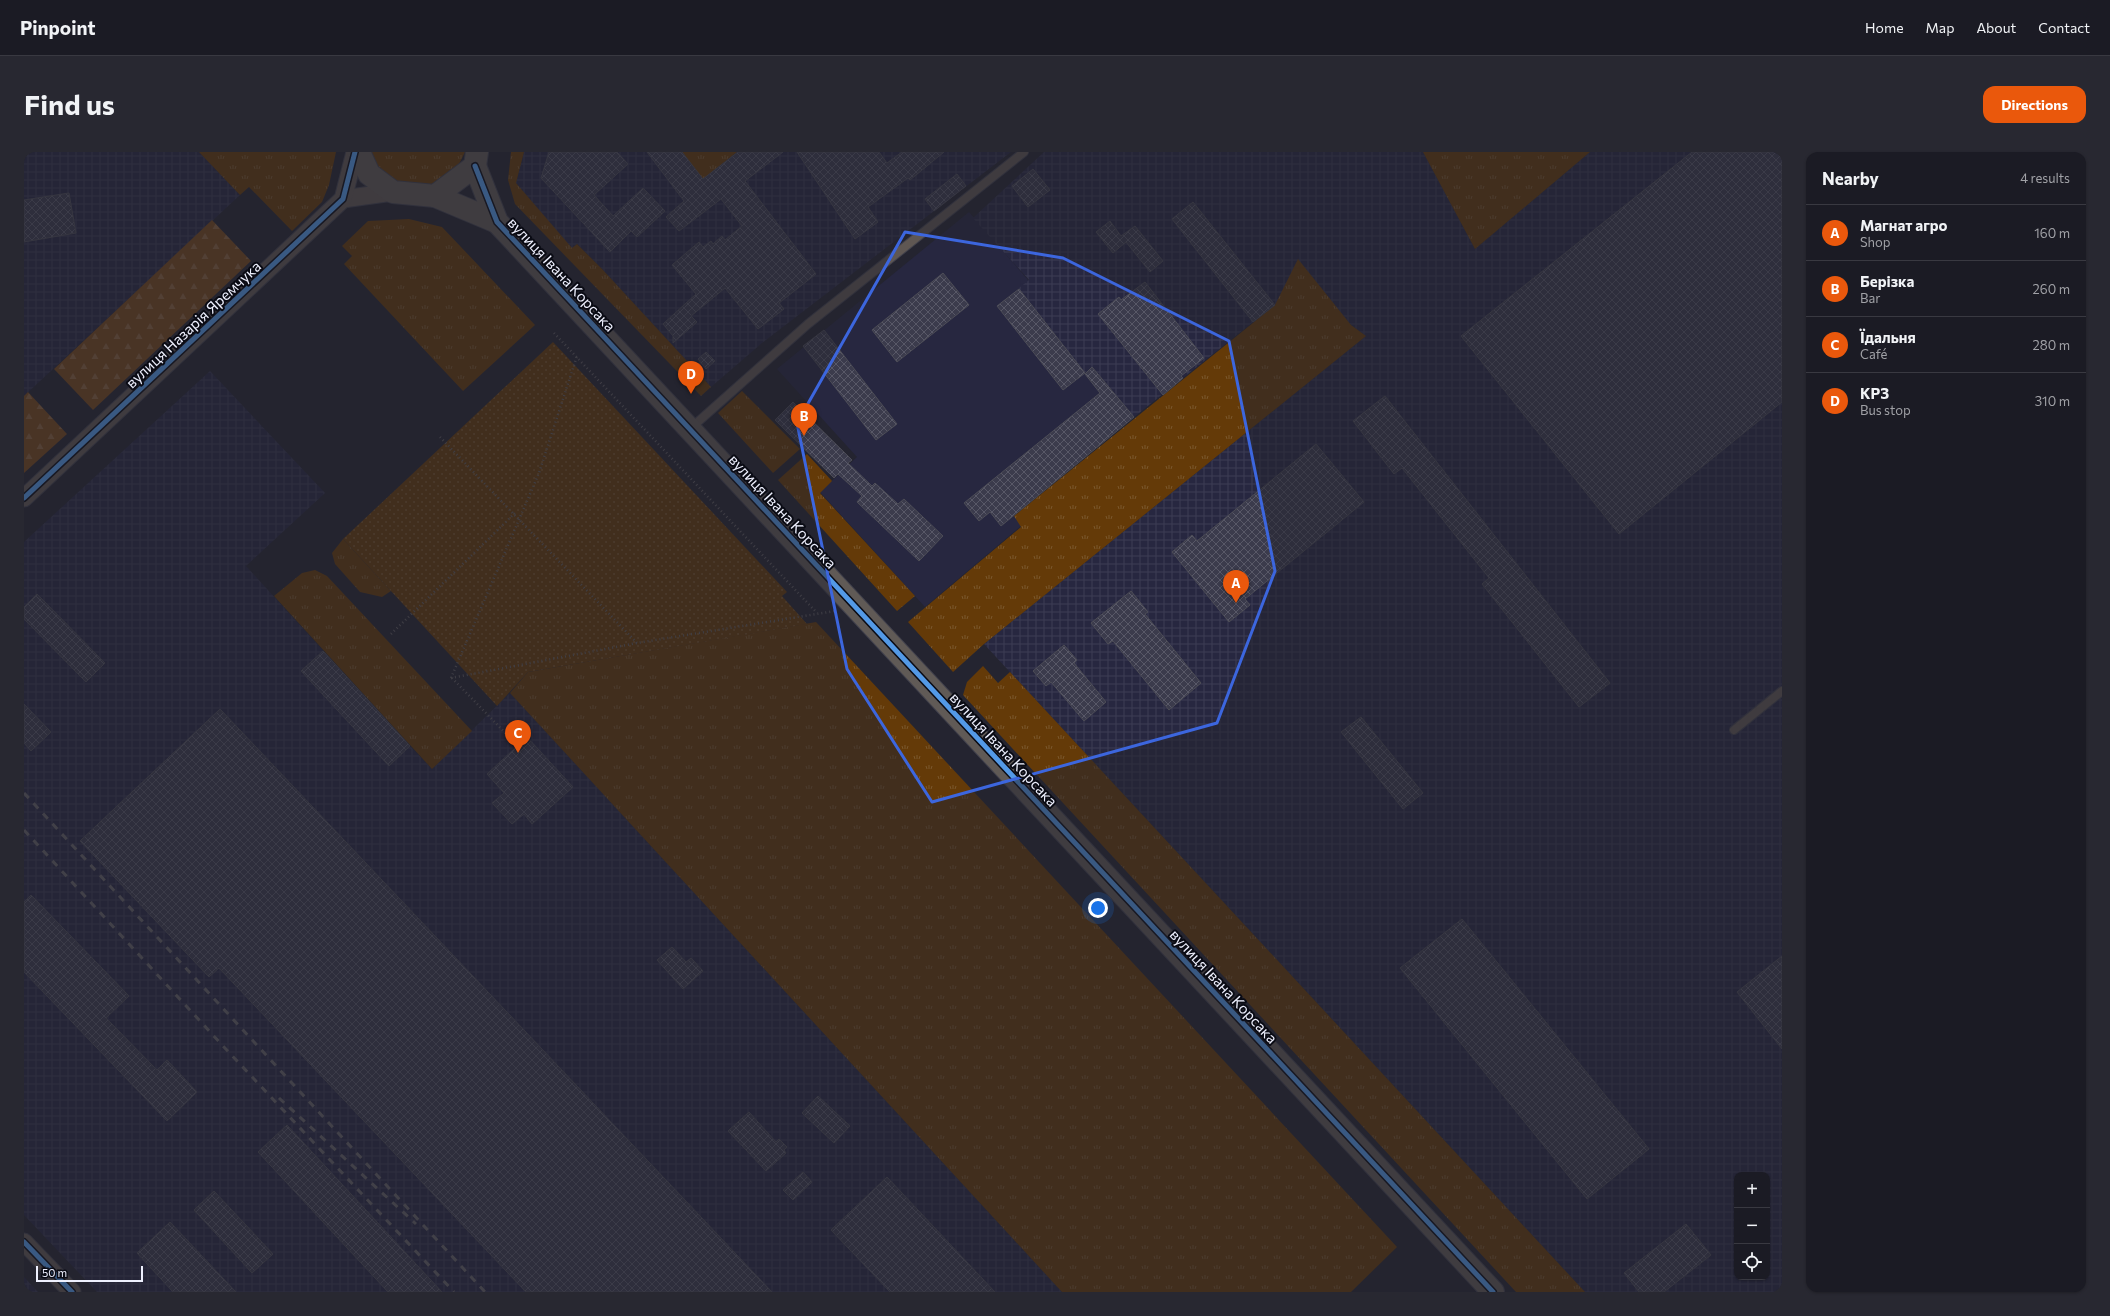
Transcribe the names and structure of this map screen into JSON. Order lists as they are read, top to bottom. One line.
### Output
{"streets":{"street":["вулиця Івана Корсака","вулиця Назарія Яремчука"]},"scale_bar":"50 m","page":{"header":"Pinpoint","nav":["Home","Map","About","Contact"],"buttons":"Directions","title":"Find us","heading":["Nearby","4 results"],"list":[{"mark":"A","name":"Магнат агро","note":"Shop","value":"160 m"},{"mark":"B","name":"Берізка","note":"Bar","value":"260 m"},{"mark":"C","name":"Їдальня","note":"Café","value":"280 m"},{"mark":"D","name":"КРЗ","note":"Bus stop","value":"310 m"}],"pins":["D","B","A","C"],"map_buttons":["+","−"],"scale":"50 m"}}
